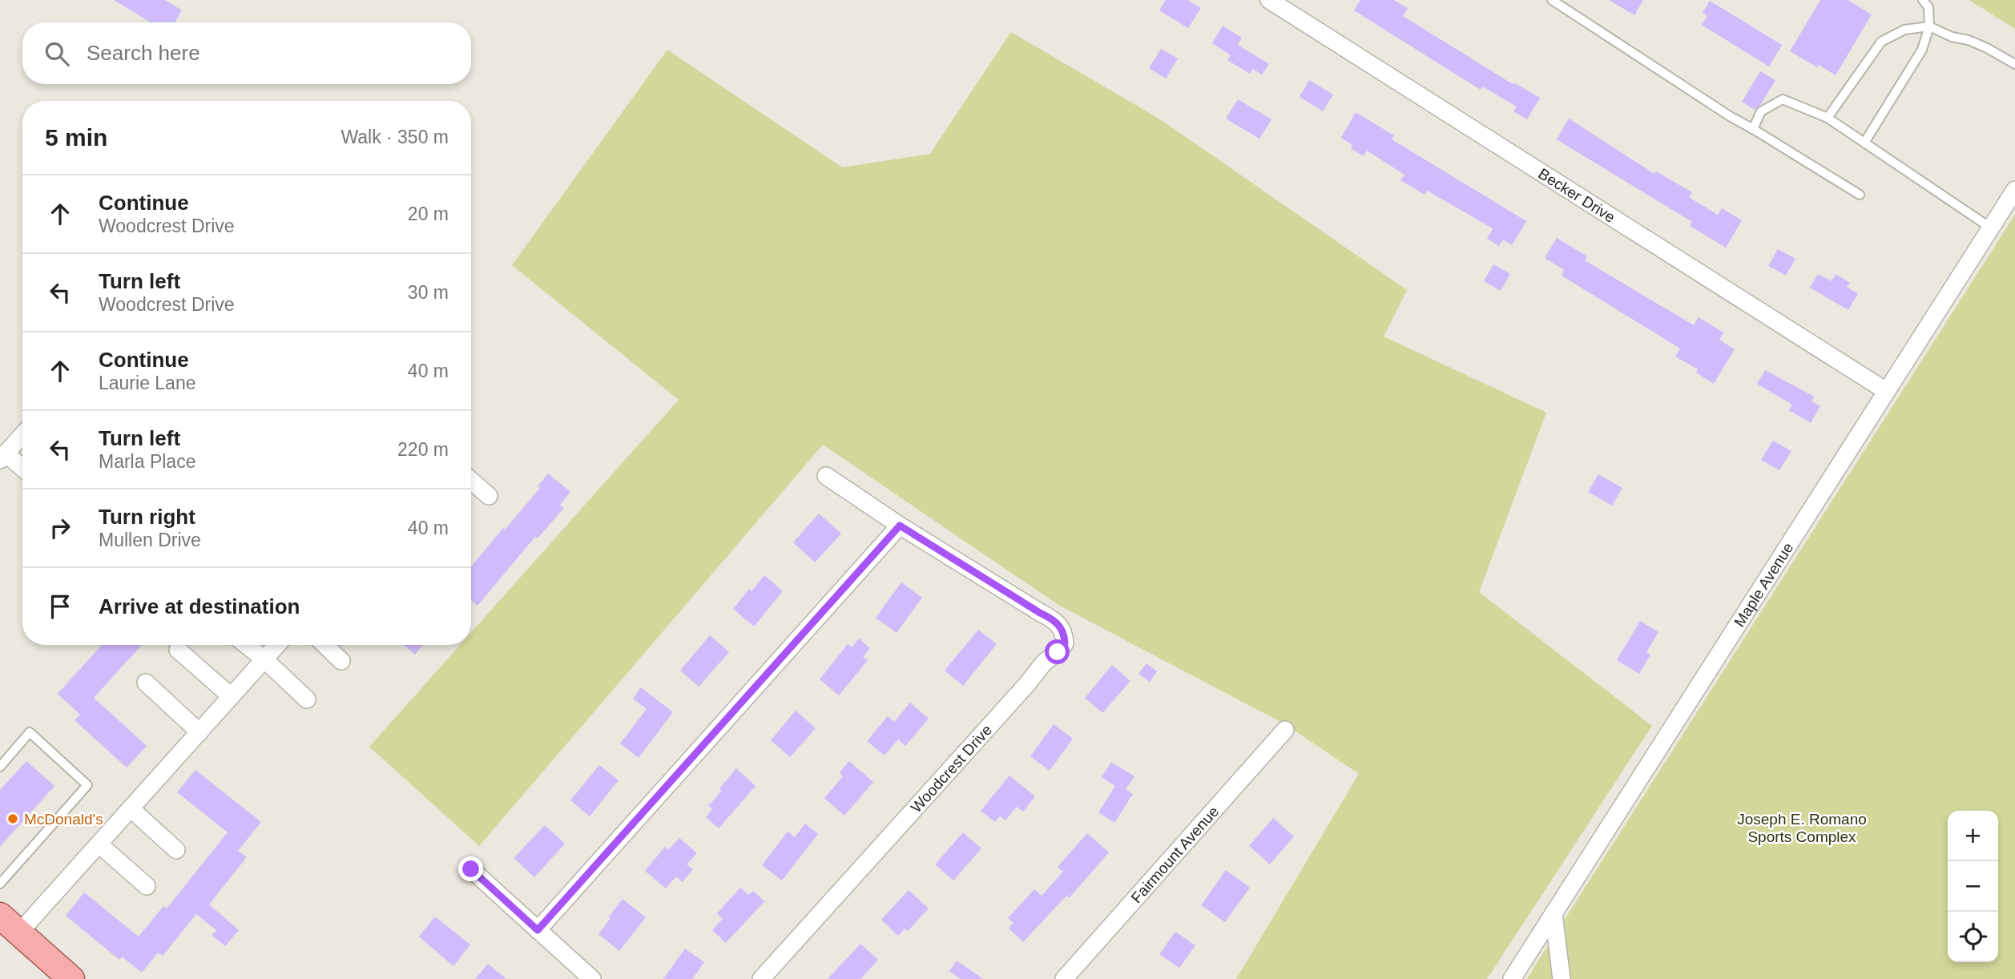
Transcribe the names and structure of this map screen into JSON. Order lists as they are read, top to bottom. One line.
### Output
{"streets":{"street":["Becker Drive","Maple Avenue","Woodcrest Drive","Fairmount Avenue"]},"crossings":[["Becker Drive","Maple Avenue"]],"parks":["Joseph E. Romano Sports Complex"],"places":["McDonald's"],"page":{"search":"Search here","heading":["5 min","Walk · 350 m"],"list":[["Continue","Woodcrest Drive","20 m"],["Turn left","Woodcrest Drive","30 m"],["Continue","Laurie Lane","40 m"],["Turn left","Marla Place","220 m"],["Turn right","Mullen Drive","40 m"],"Arrive at destination"],"map_buttons":["+","−"]}}
